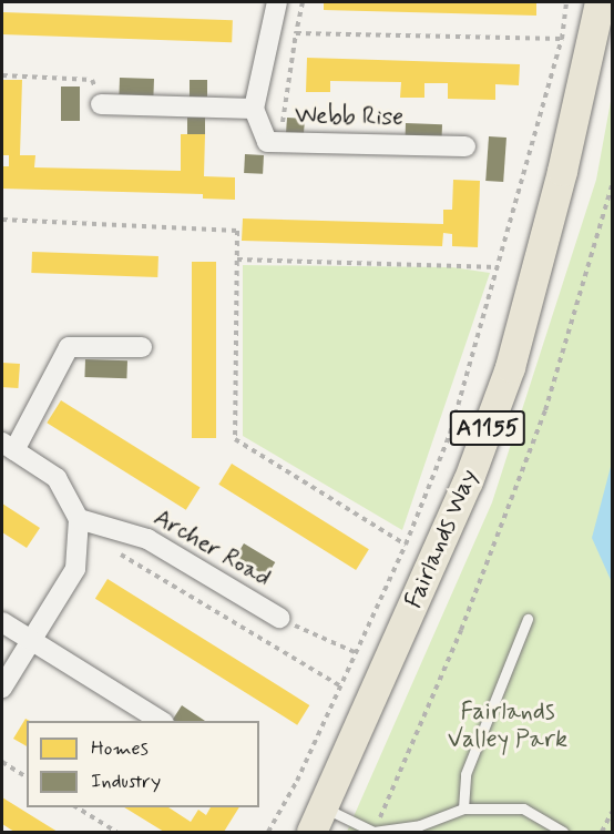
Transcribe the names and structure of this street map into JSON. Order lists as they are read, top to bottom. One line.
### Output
{"streets":{"main road":["A1155","Fairlands Way"],"street":["Webb Rise","Archer Road"]},"parks":["Fairlands Valley Park"],"legend":["Homes","Industry"]}
